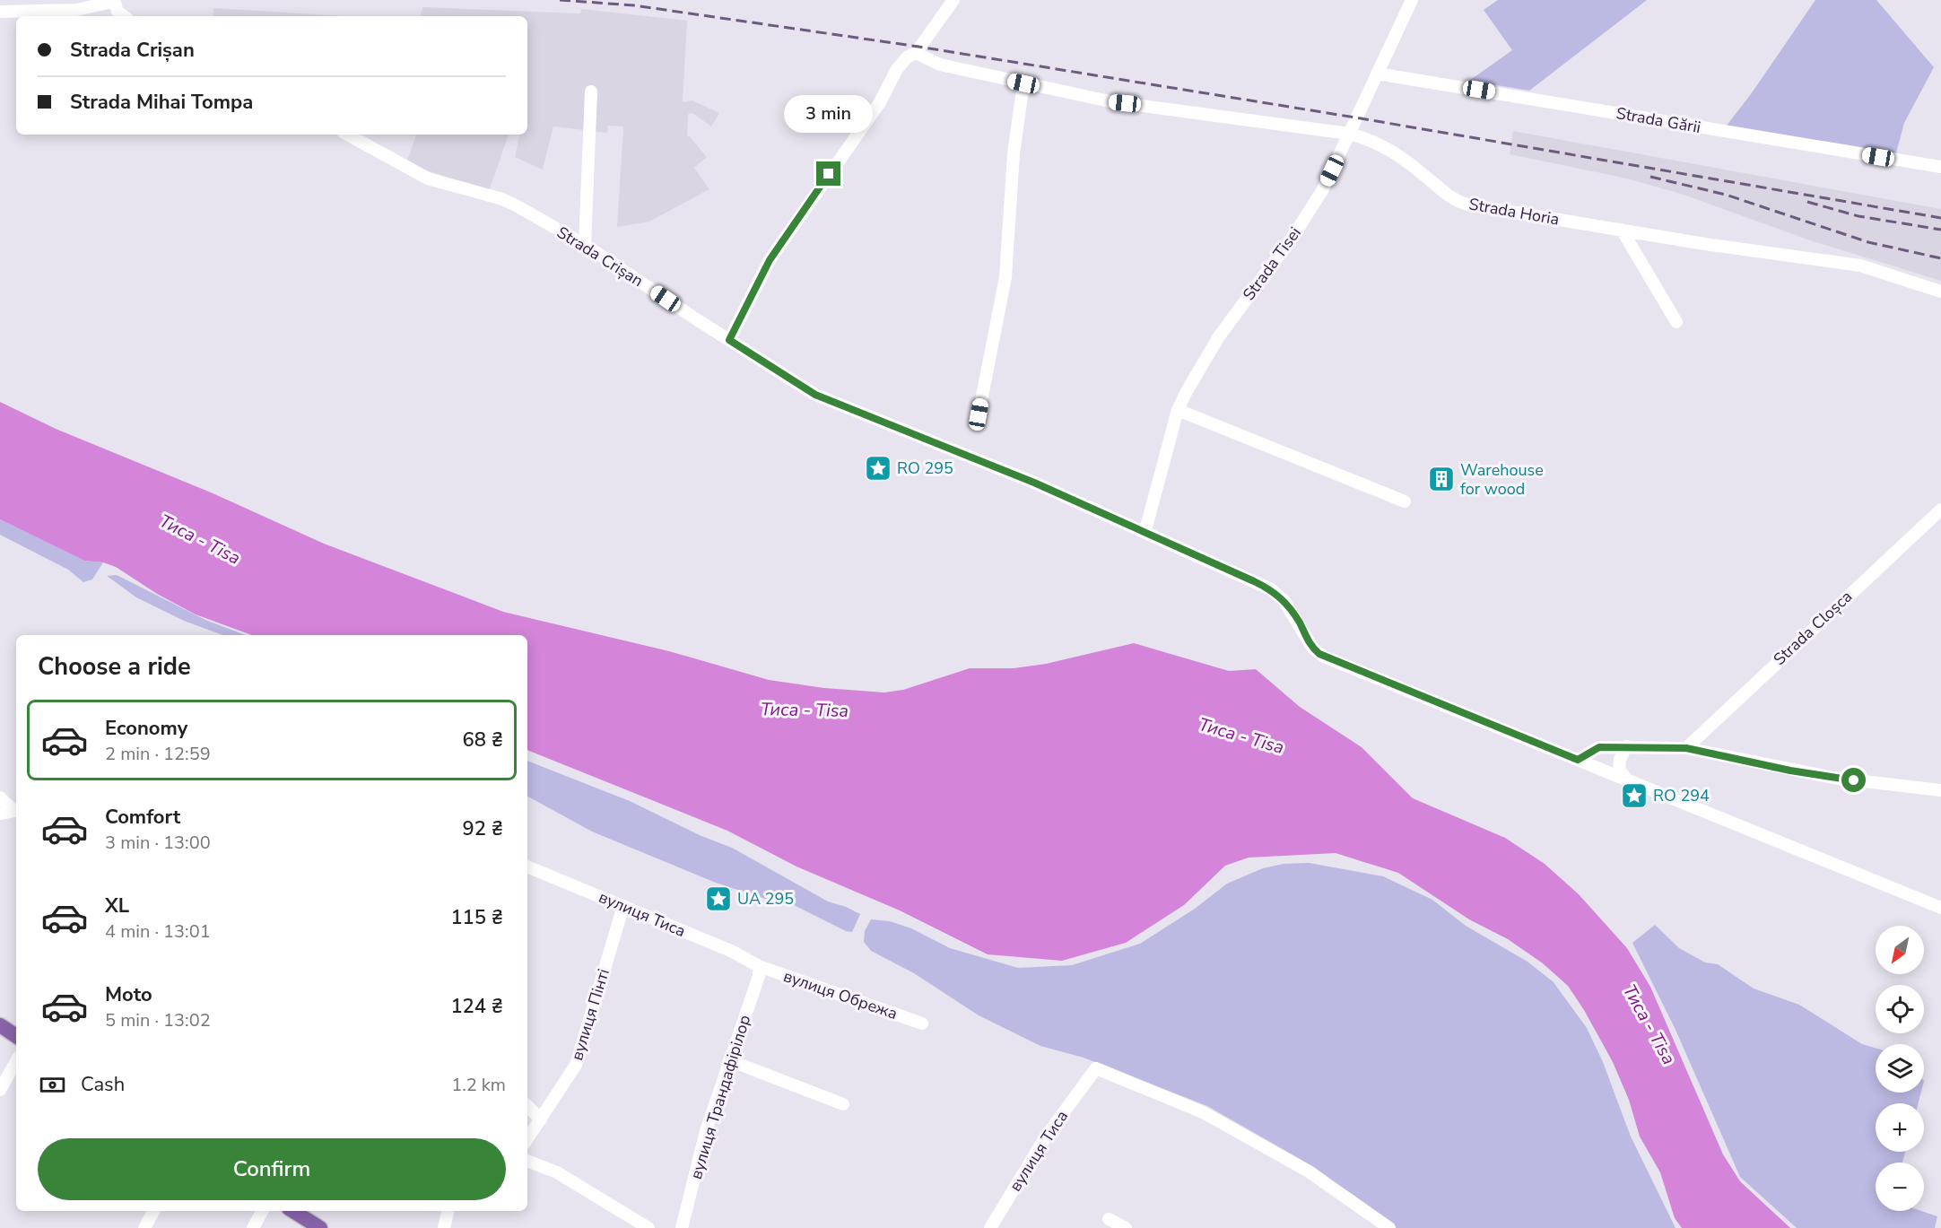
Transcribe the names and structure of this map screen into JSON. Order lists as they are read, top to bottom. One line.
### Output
{"streets":{"street":["Strada Gării","Strada Horia","Strada Crișan","Strada Tisei","Strada Cloșca","вулиця Тиса","вулиця Обрежа","вулиця Пінті","вулиця Трандафірілор"]},"crossings":[["Strada Gării","Strada Tisei"],["Strada Horia","Strada Tisei"],["Strada Crișan","Strada Tisei"],["вулиця Тиса","вулиця Обрежа"],["вулиця Тиса","вулиця Пінті"],["вулиця Тиса","вулиця Трандафірілор"],["вулиця Обрежа","вулиця Трандафірілор"]],"water":["Тиса - Tisa"],"places":{"place":["RO 295","RO 294","UA 295"],"building":["Warehouse for wood"]},"north":"bottom left","page":{"banner":["Strada Crișan","Strada Mihai Tompa"],"bubble":"3 min","heading":"Choose a ride","list":[{"name":"Economy","note":"2 min · 12:59","value":"68 ₴"},{"name":"Comfort","note":"3 min · 13:00","value":"92 ₴"},{"name":"XL","note":"4 min · 13:01","value":"115 ₴"},{"name":"Moto","note":"5 min · 13:02","value":"124 ₴"}],"map_buttons":["+","−"],"pay":["Cash","1.2 km"],"buttons":"Confirm"}}
